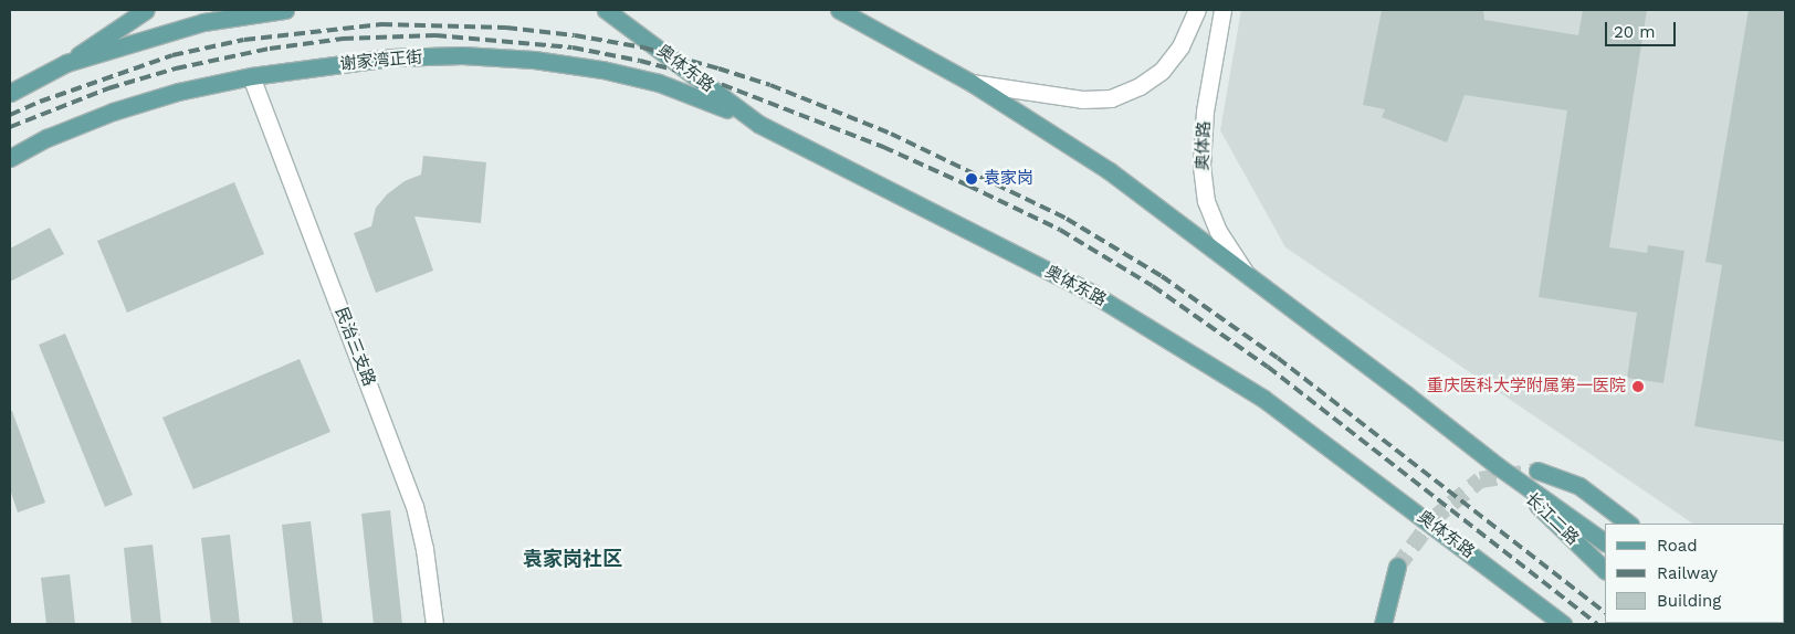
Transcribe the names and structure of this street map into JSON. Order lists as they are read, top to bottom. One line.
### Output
{"streets":{"main road":["谢家湾正街","奥体东路","长江二路"],"street":["奥体路","民治三支路"]},"crossings":[["谢家湾正街","奥体东路"],["谢家湾正街","民治三支路"]],"districts":["袁家岗社区"],"places":["袁家岗","重庆医科大学附属第一医院"],"legend":["Road","Railway","Building"],"scale_bar":"20 m"}
